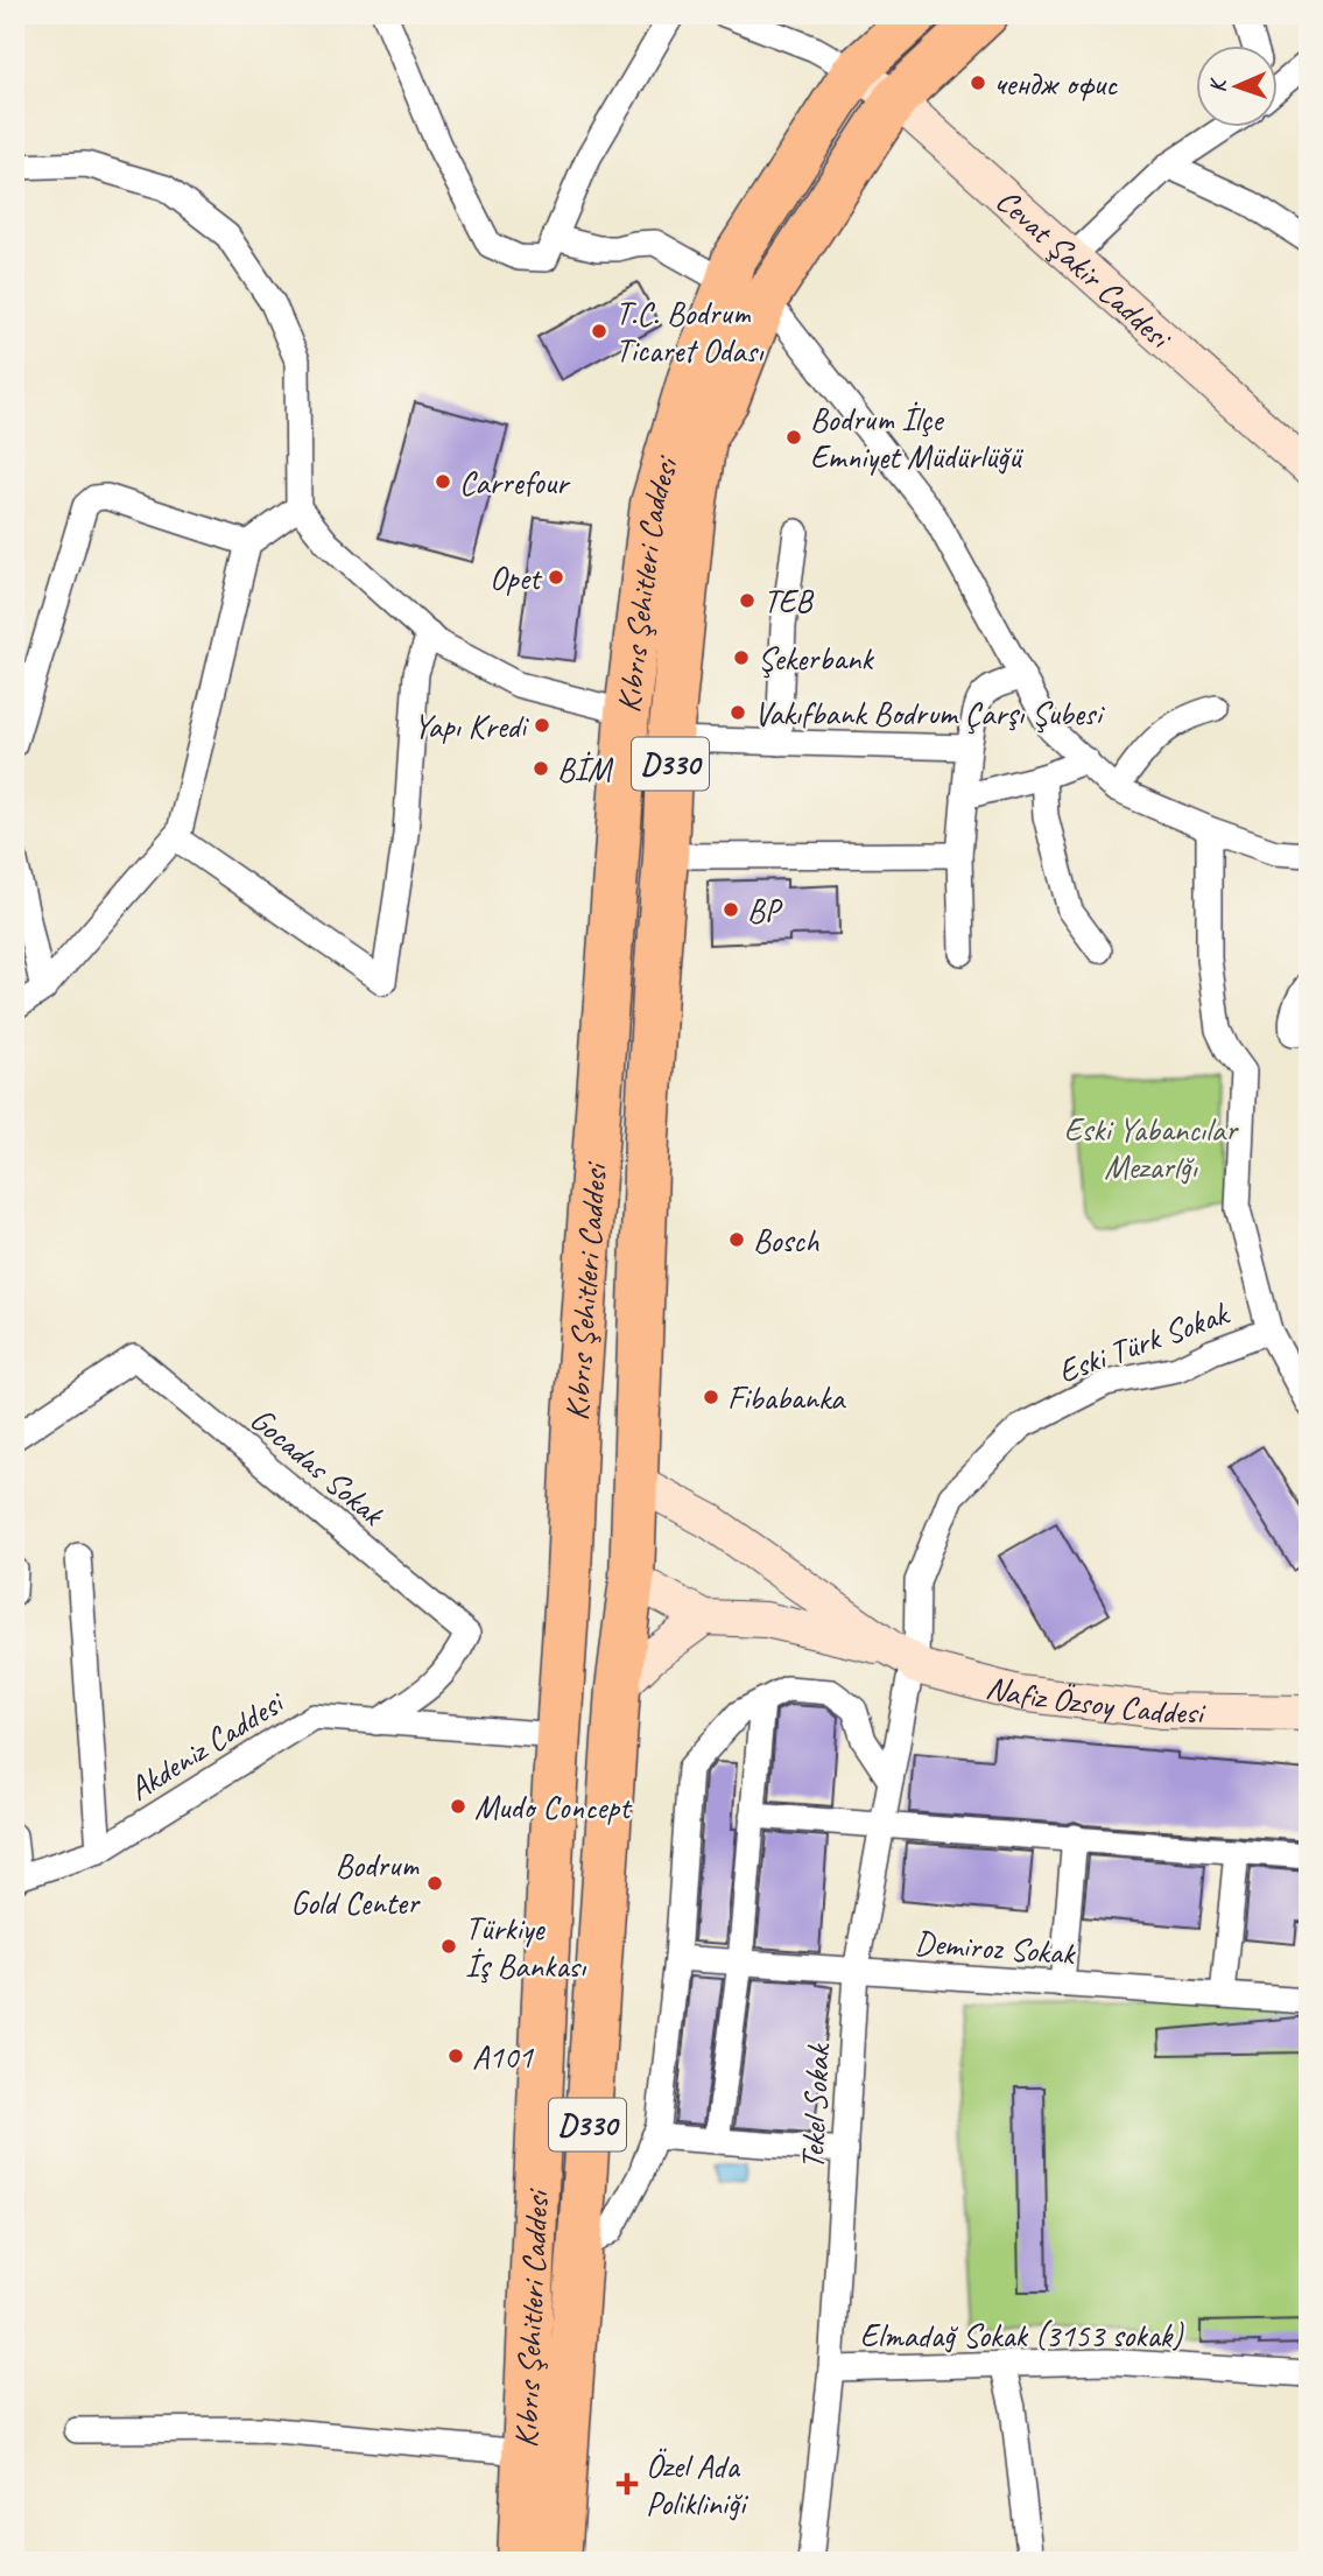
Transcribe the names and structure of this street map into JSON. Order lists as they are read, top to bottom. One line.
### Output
{"streets":{"highway":["Kıbrıs Şehitleri Caddesi","D330"],"main road":["Cevat Şakir Caddesi","Nafiz Özsoy Caddesi"],"street":["Eski Türk Sokak","Gocadas Sokak","Akdeniz Caddesi","Demiroz Sokak","Tekel Sokak","Elmadağ Sokak (3153 sokak)"]},"crossings":[["Cevat Şakir Caddesi","Kıbrıs Şehitleri Caddesi"],["Cevat Şakir Caddesi","D330"],["Kıbrıs Şehitleri Caddesi","D330"],["Kıbrıs Şehitleri Caddesi","Nafiz Özsoy Caddesi"],["Kıbrıs Şehitleri Caddesi","Akdeniz Caddesi"],["Eski Türk Sokak","Nafiz Özsoy Caddesi"],["Eski Türk Sokak","Tekel Sokak"],["Gocadas Sokak","Akdeniz Caddesi"],["Nafiz Özsoy Caddesi","Tekel Sokak"],["Demiroz Sokak","Tekel Sokak"],["Tekel Sokak","Elmadağ Sokak (3153 sokak)"]],"parks":["Eski Yabancılar Mezarlğı"],"places":{"other":["чендж офис","T.C. Bodrum Ticaret Odası","Bodrum İlçe Emniyet Müdürlüğü","Carrefour","Opet","TEB","Şekerbank","Vakıfbank Bodrum Çarşı Şubesi","Yapı Kredi","BİM","BP","Bosch","Fibabanka","Mudo Concept","Bodrum Gold Center","Türkiye İş Bankası","A101"],"health":["Özel Ada Polikliniği"]},"north":"left"}
